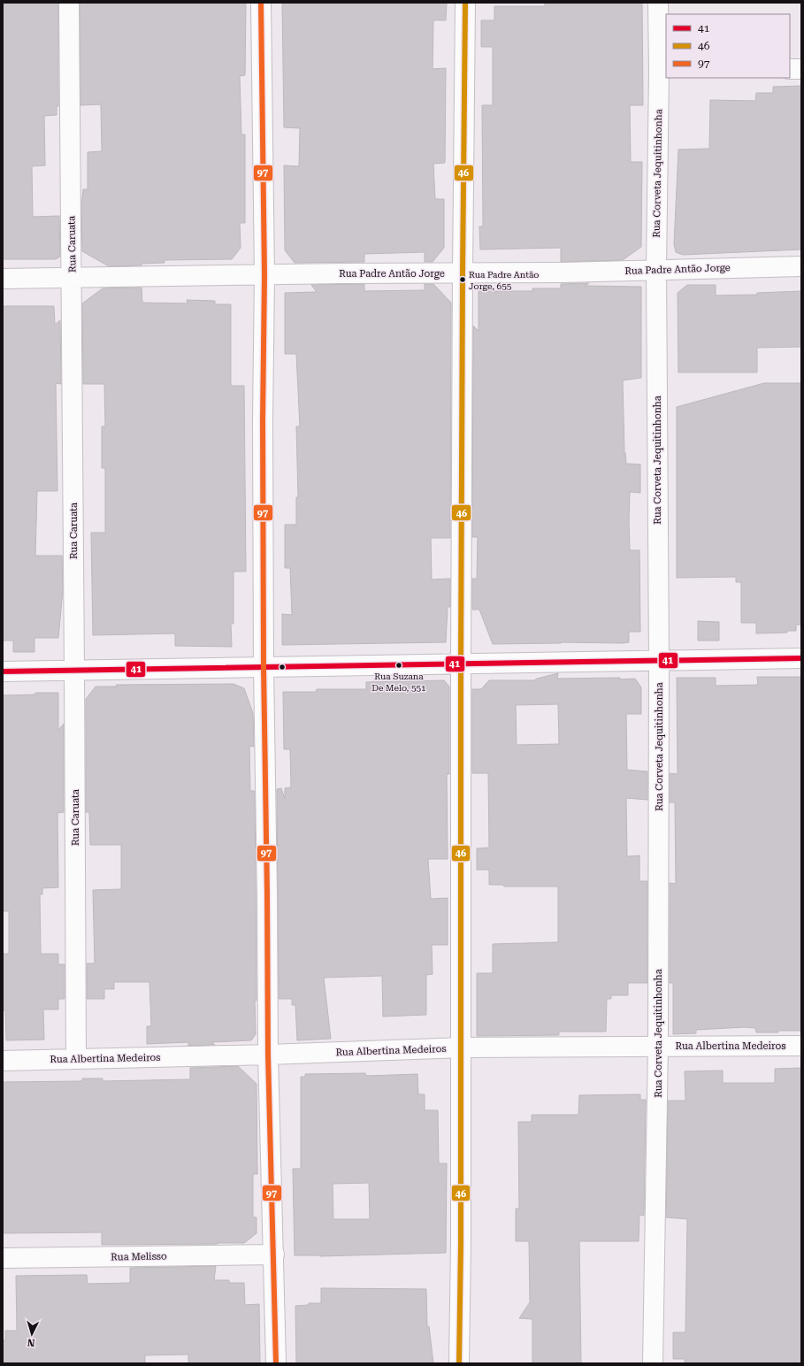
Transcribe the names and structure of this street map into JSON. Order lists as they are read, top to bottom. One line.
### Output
{"streets":{"street":["Rua Corveta Jequitinhonha","Rua Caruata","Rua Padre Antão Jorge","Rua Albertina Medeiros","Rua Melisso"]},"crossings":[["Rua Corveta Jequitinhonha","Rua Padre Antão Jorge"],["Rua Corveta Jequitinhonha","Rua Albertina Medeiros"],["Rua Caruata","Rua Padre Antão Jorge"],["Rua Caruata","Rua Albertina Medeiros"]],"places":["Rua Padre Antão Jorge, 655","Rua Suzana De Melo, 551"],"lines":["transit line 46","transit line 97","transit line 41"],"legend":["41","46","97"],"north":"bottom"}
